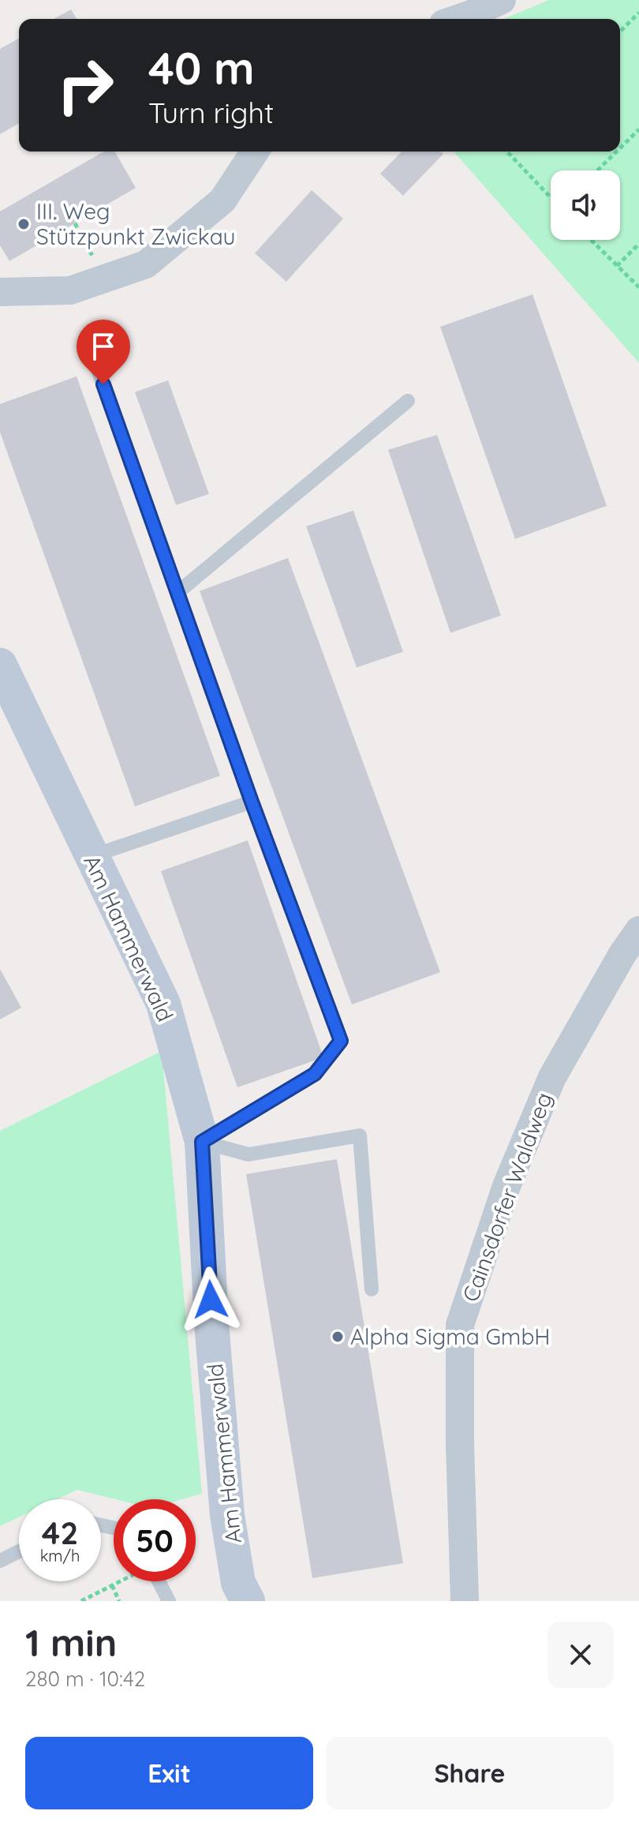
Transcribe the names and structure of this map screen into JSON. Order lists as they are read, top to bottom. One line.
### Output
{"streets":{"main road":["Am Hammerwald"],"street":["Cainsdorfer Waldweg"]},"places":["III. Weg Stützpunkt Zwickau","Alpha Sigma GmbH"],"page":{"turn":["40 m","Turn right"],"speed":"42 km/h","limit":"50","heading":["1 min","280 m · 10:42"],"buttons":["Exit","Share"]}}
